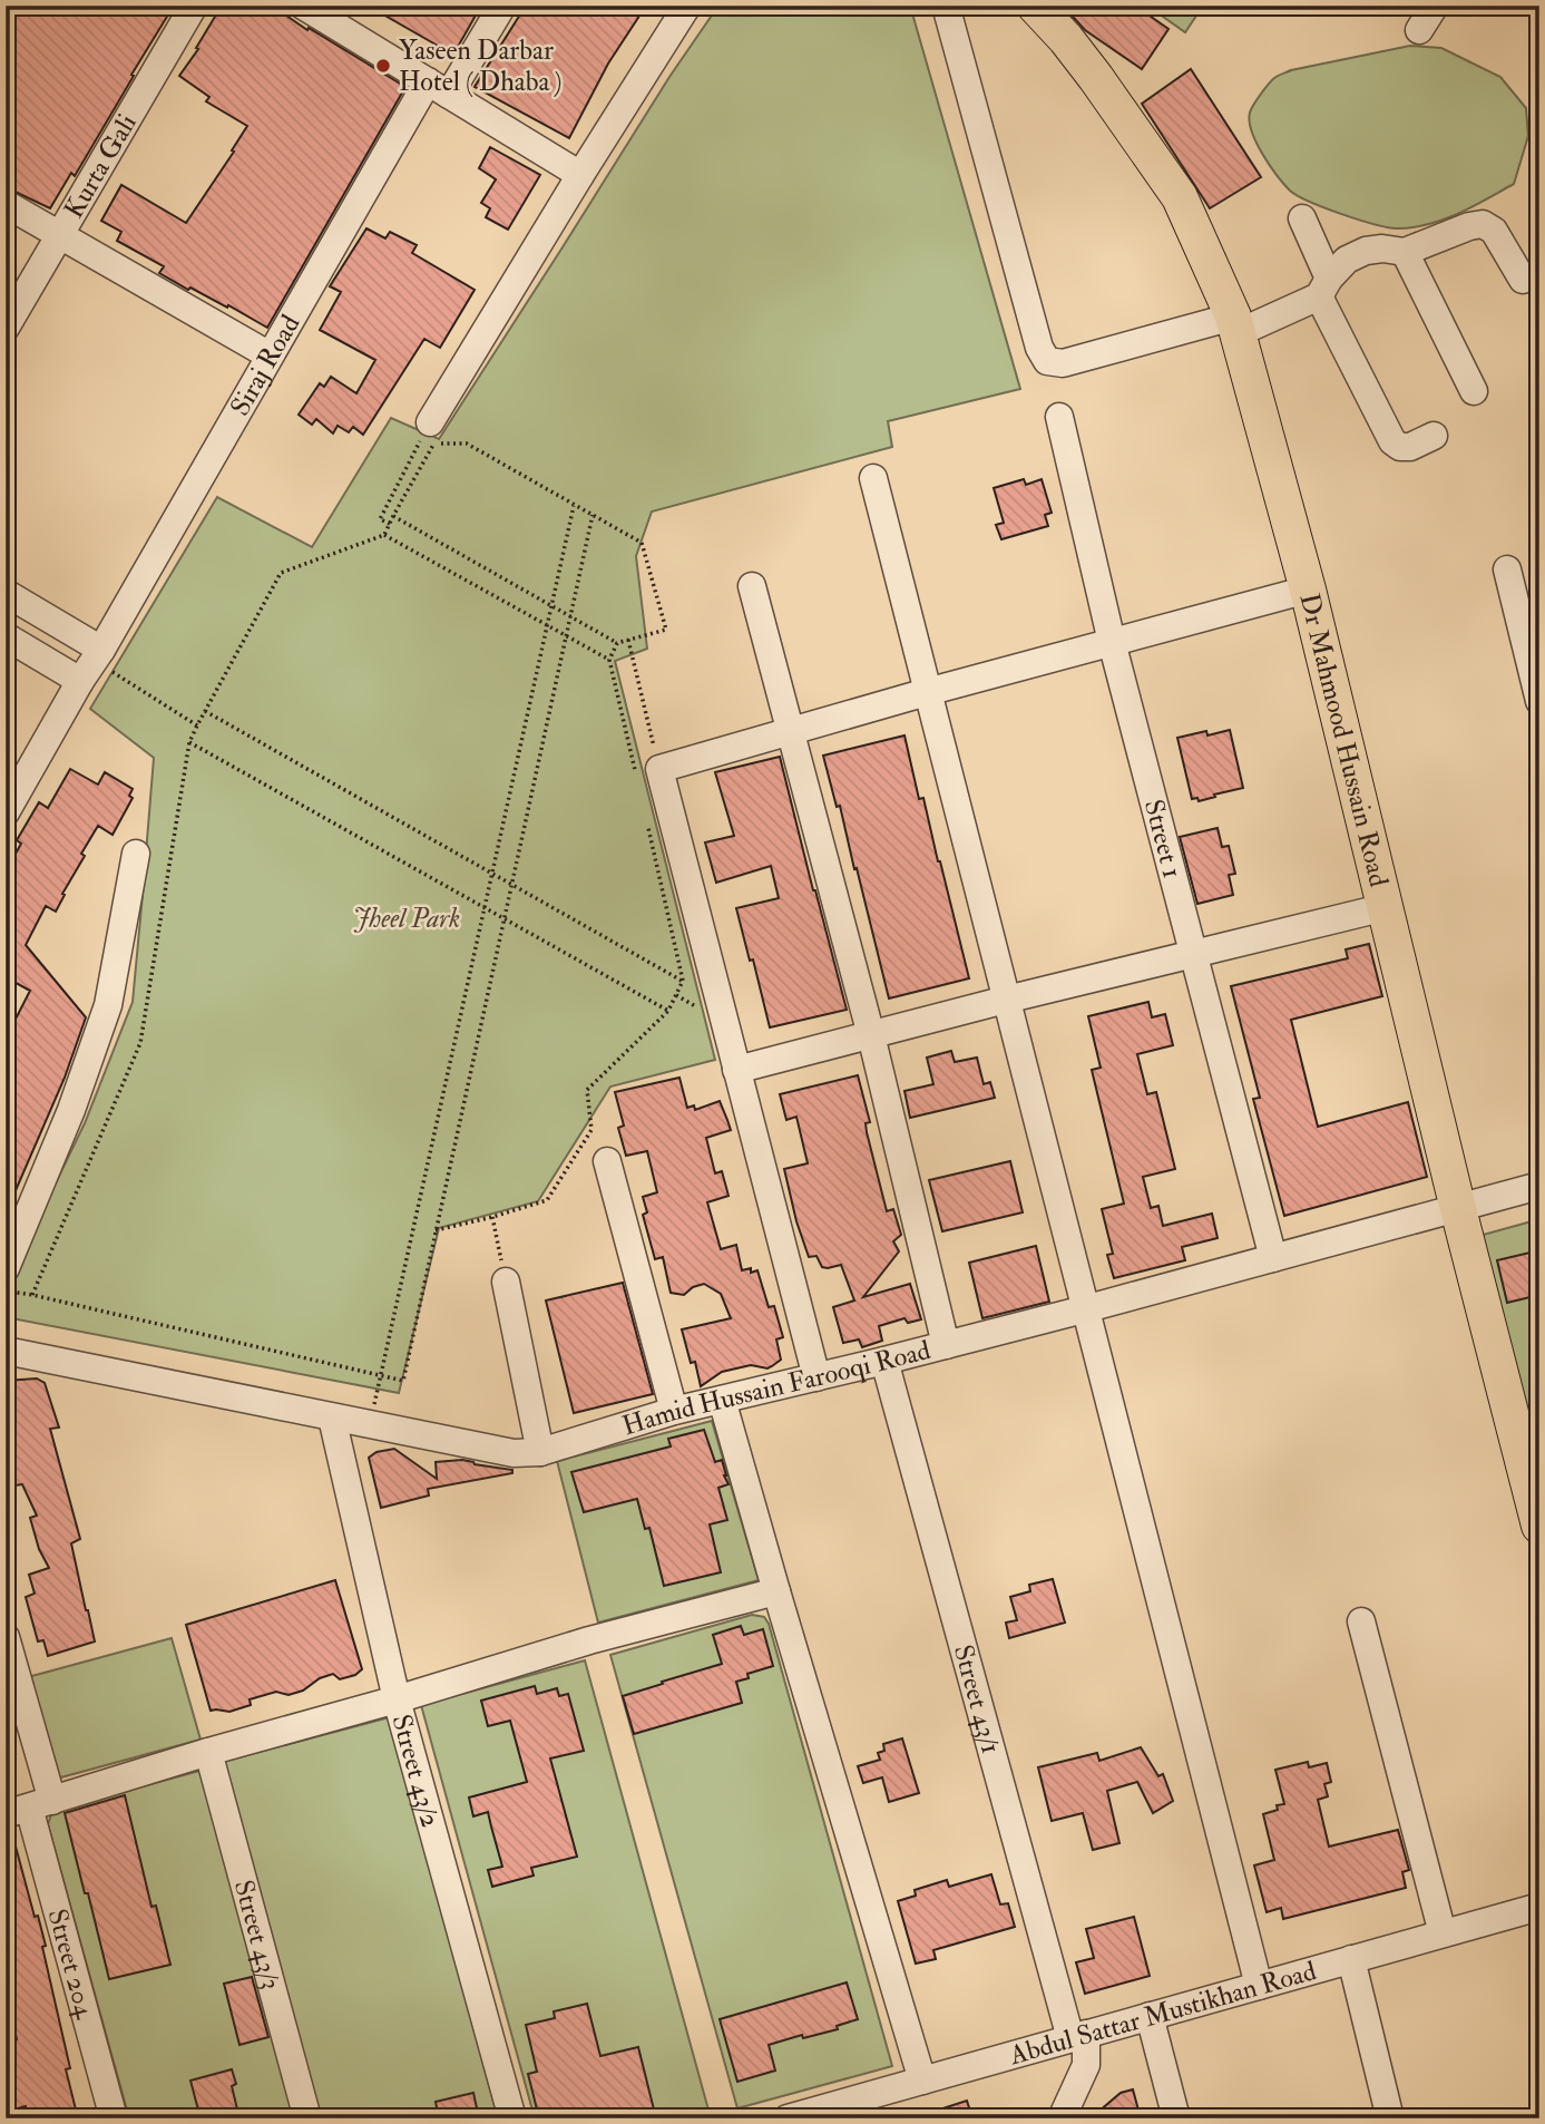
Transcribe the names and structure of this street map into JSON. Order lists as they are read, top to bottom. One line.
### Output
{"streets":{"main road":["Dr Mahmood Hussain Road"],"street":["Kurta Gali","Siraj Road","Street 1","Hamid Hussain Farooqi Road","Street 43/1","Street 43/2","Street 43/3","Street 204","Abdul Sattar Mustikhan Road"]},"crossings":[["Dr Mahmood Hussain Road","Hamid Hussain Farooqi Road"],["Street 1","Hamid Hussain Farooqi Road"],["Hamid Hussain Farooqi Road","Street 43/1"],["Hamid Hussain Farooqi Road","Street 43/2"],["Street 43/1","Abdul Sattar Mustikhan Road"]],"parks":["Jheel Park"],"places":["Yaseen Darbar Hotel ( Dhaba )"]}
